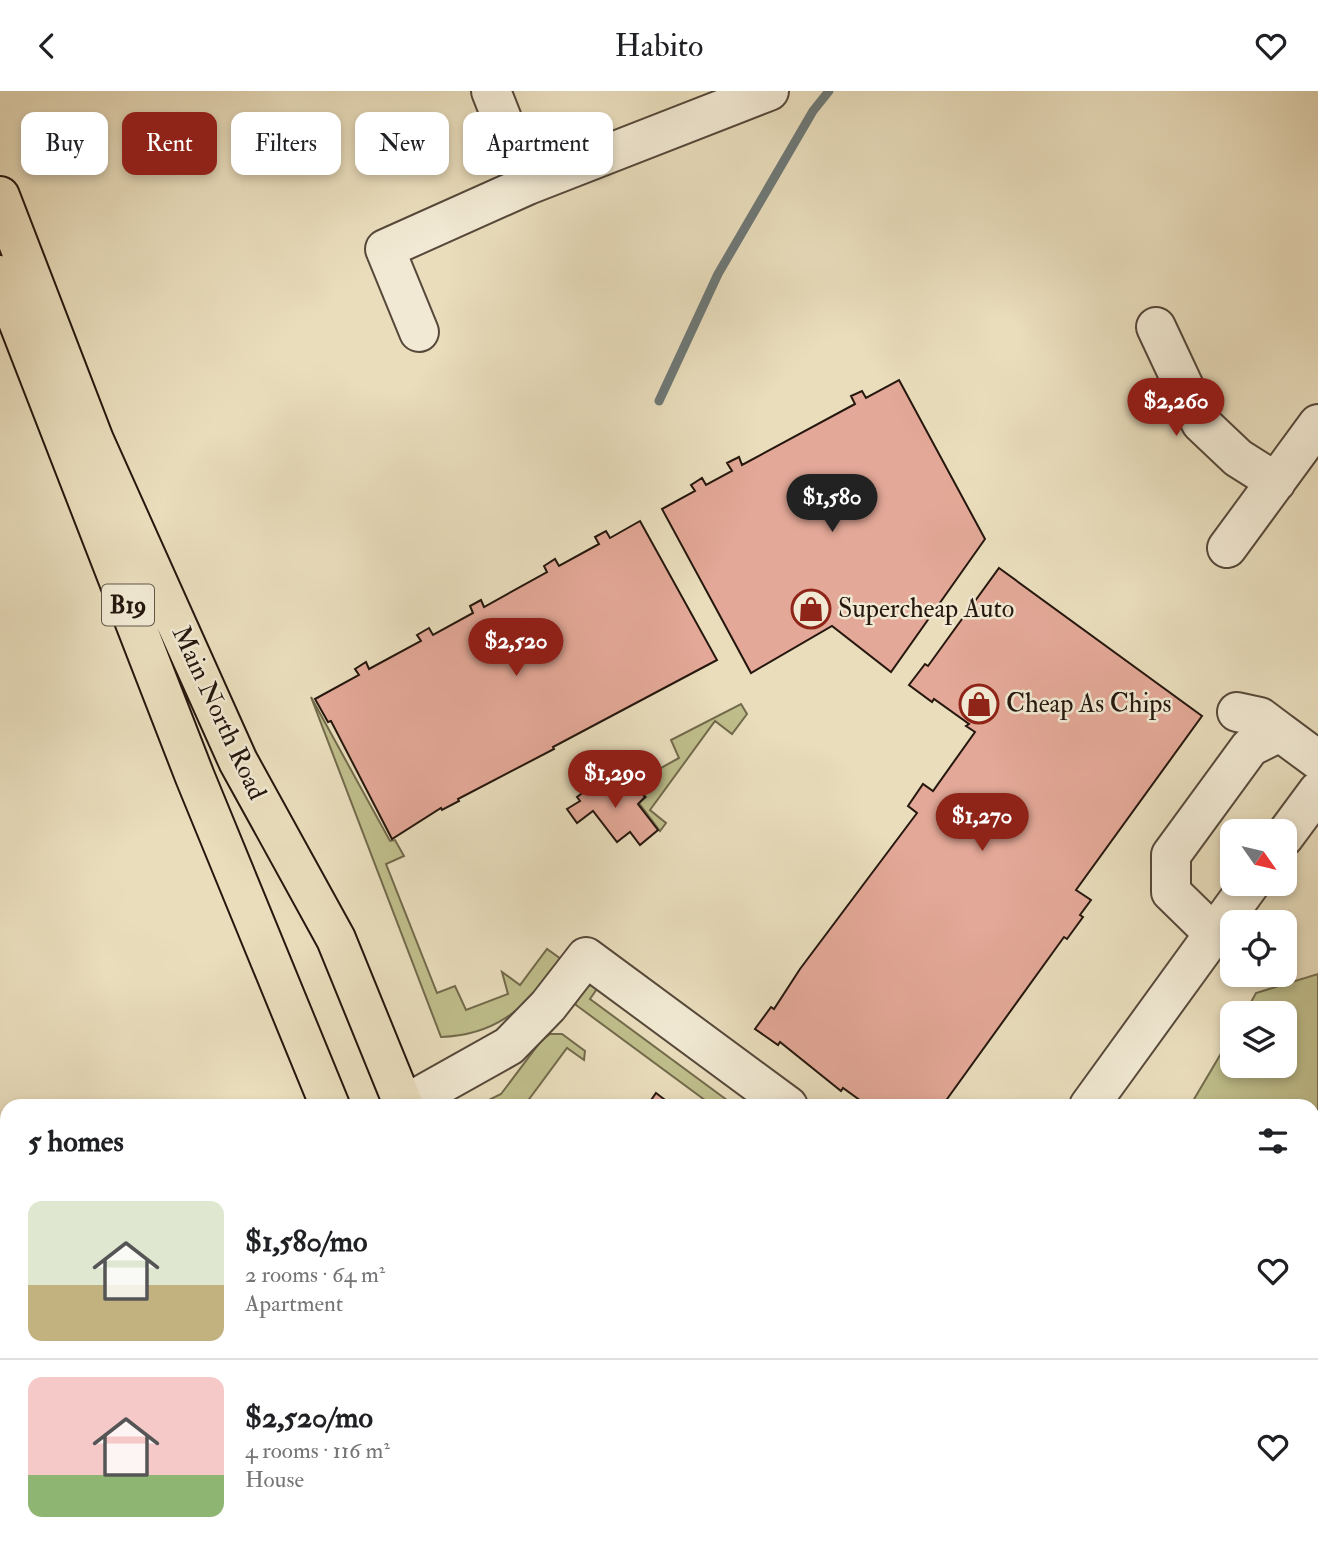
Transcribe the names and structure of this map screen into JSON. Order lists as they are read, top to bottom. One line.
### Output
{"streets":{"main road":["B19","Main North Road"]},"places":{"shop":["Supercheap Auto","Cheap As Chips"]},"north":"bottom right","page":{"header":"Habito","chip":["Buy","Rent","Filters","New","Apartment"],"price":["$2,260","$1,580","$2,520","$1,290","$1,270"],"heading":"5 homes","list":[{"name":"$1,580/mo","note":"2 rooms · 64 m² · Apartment"},{"name":"$2,520/mo","note":"4 rooms · 116 m² · House"}]}}
